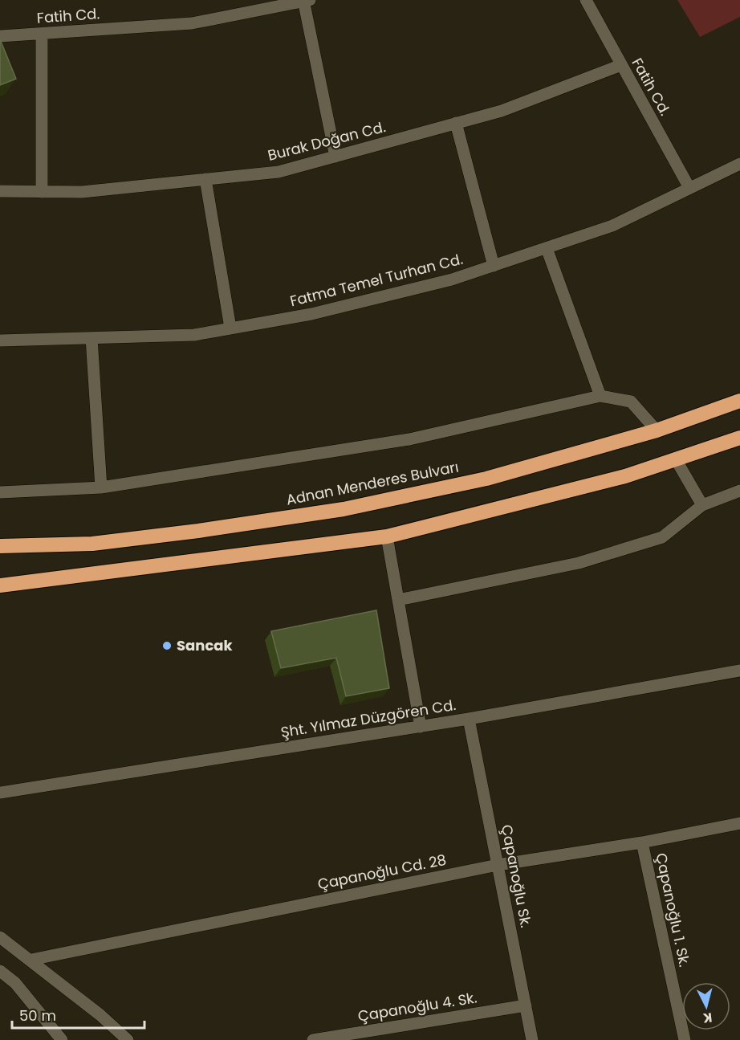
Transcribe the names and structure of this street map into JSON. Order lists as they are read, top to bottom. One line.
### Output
{"streets":{"highway":["Adnan Menderes Bulvarı"],"street":["Fatih Cd.","Burak Doğan Cd.","Fatma Temel Turhan Cd.","Şht. Yılmaz Düzgören Cd.","Çapanoğlu Cd. 28","Çapanoğlu Sk.","Çapanoğlu 1. Sk.","Çapanoğlu 4. Sk."]},"crossings":[["Fatih Cd.","Burak Doğan Cd."],["Fatih Cd.","Fatma Temel Turhan Cd."],["Şht. Yılmaz Düzgören Cd.","Çapanoğlu Sk."],["Çapanoğlu Cd. 28","Çapanoğlu Sk."],["Çapanoğlu Cd. 28","Çapanoğlu 1. Sk."],["Çapanoğlu Sk.","Çapanoğlu 4. Sk."]],"places":["Sancak"],"scale_bar":"50 m","north":"bottom"}
